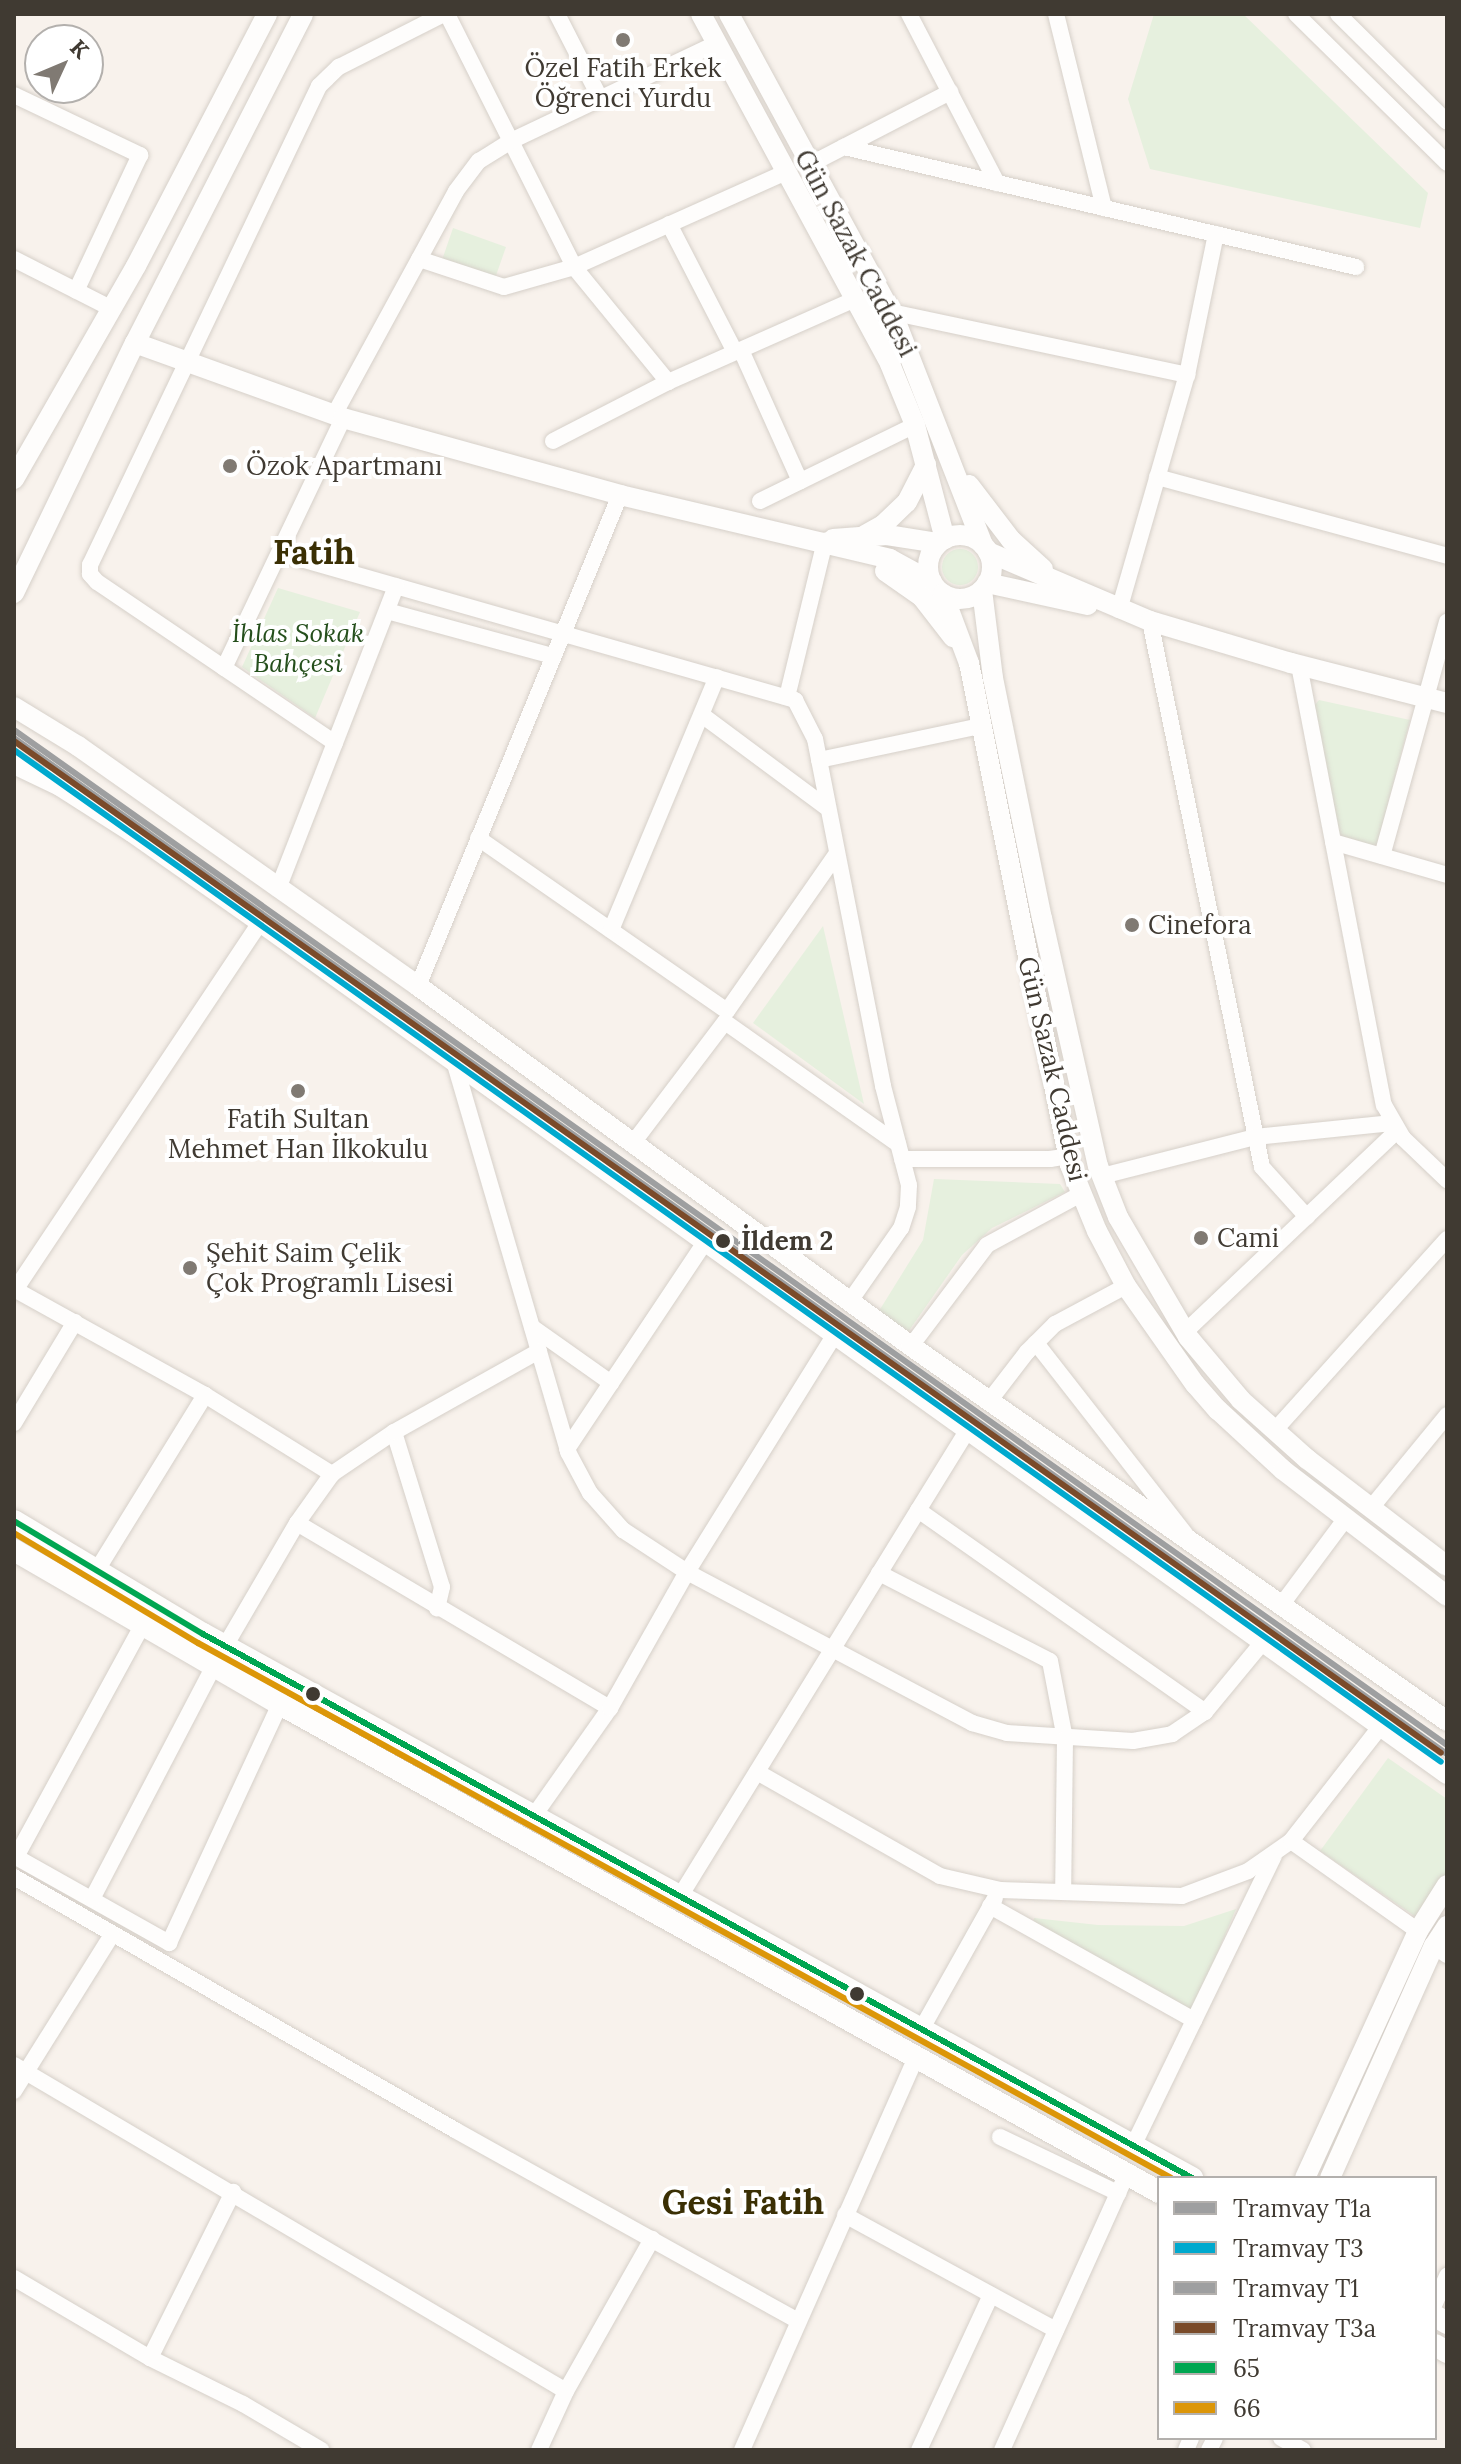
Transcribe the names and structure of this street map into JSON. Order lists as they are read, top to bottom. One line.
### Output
{"streets":{"street":["Gün Sazak Caddesi"]},"districts":["Fatih","Gesi Fatih"],"parks":["İhlas Sokak Bahçesi"],"places":["Özel Fatih Erkek Öğrenci Yurdu","Özok Apartmanı","Cinefora","Fatih Sultan Mehmet Han İlkokulu","Cami","İldem 2","Şehit Saim Çelik Çok Programlı Lisesi"],"lines":["tram line T1","tram line T1a","tram line T3a","tram line T3","transit line 65","transit line 66"],"legend":["Tramvay T1a","Tramvay T3","Tramvay T1","Tramvay T3a","65","66"],"north":"top right"}
